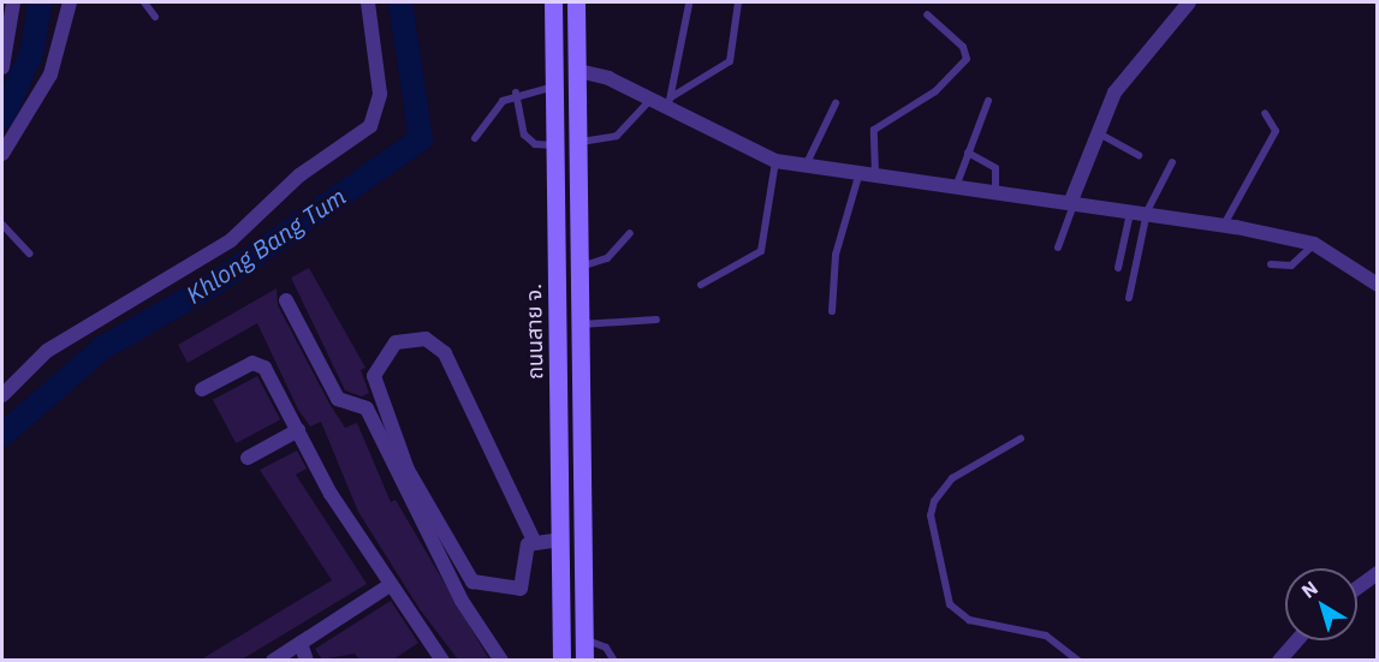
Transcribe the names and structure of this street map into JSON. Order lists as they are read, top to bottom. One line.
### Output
{"streets":{"main road":["ถนนสาย จ."]},"water":["Khlong Bang Tum"],"north":"top left"}
